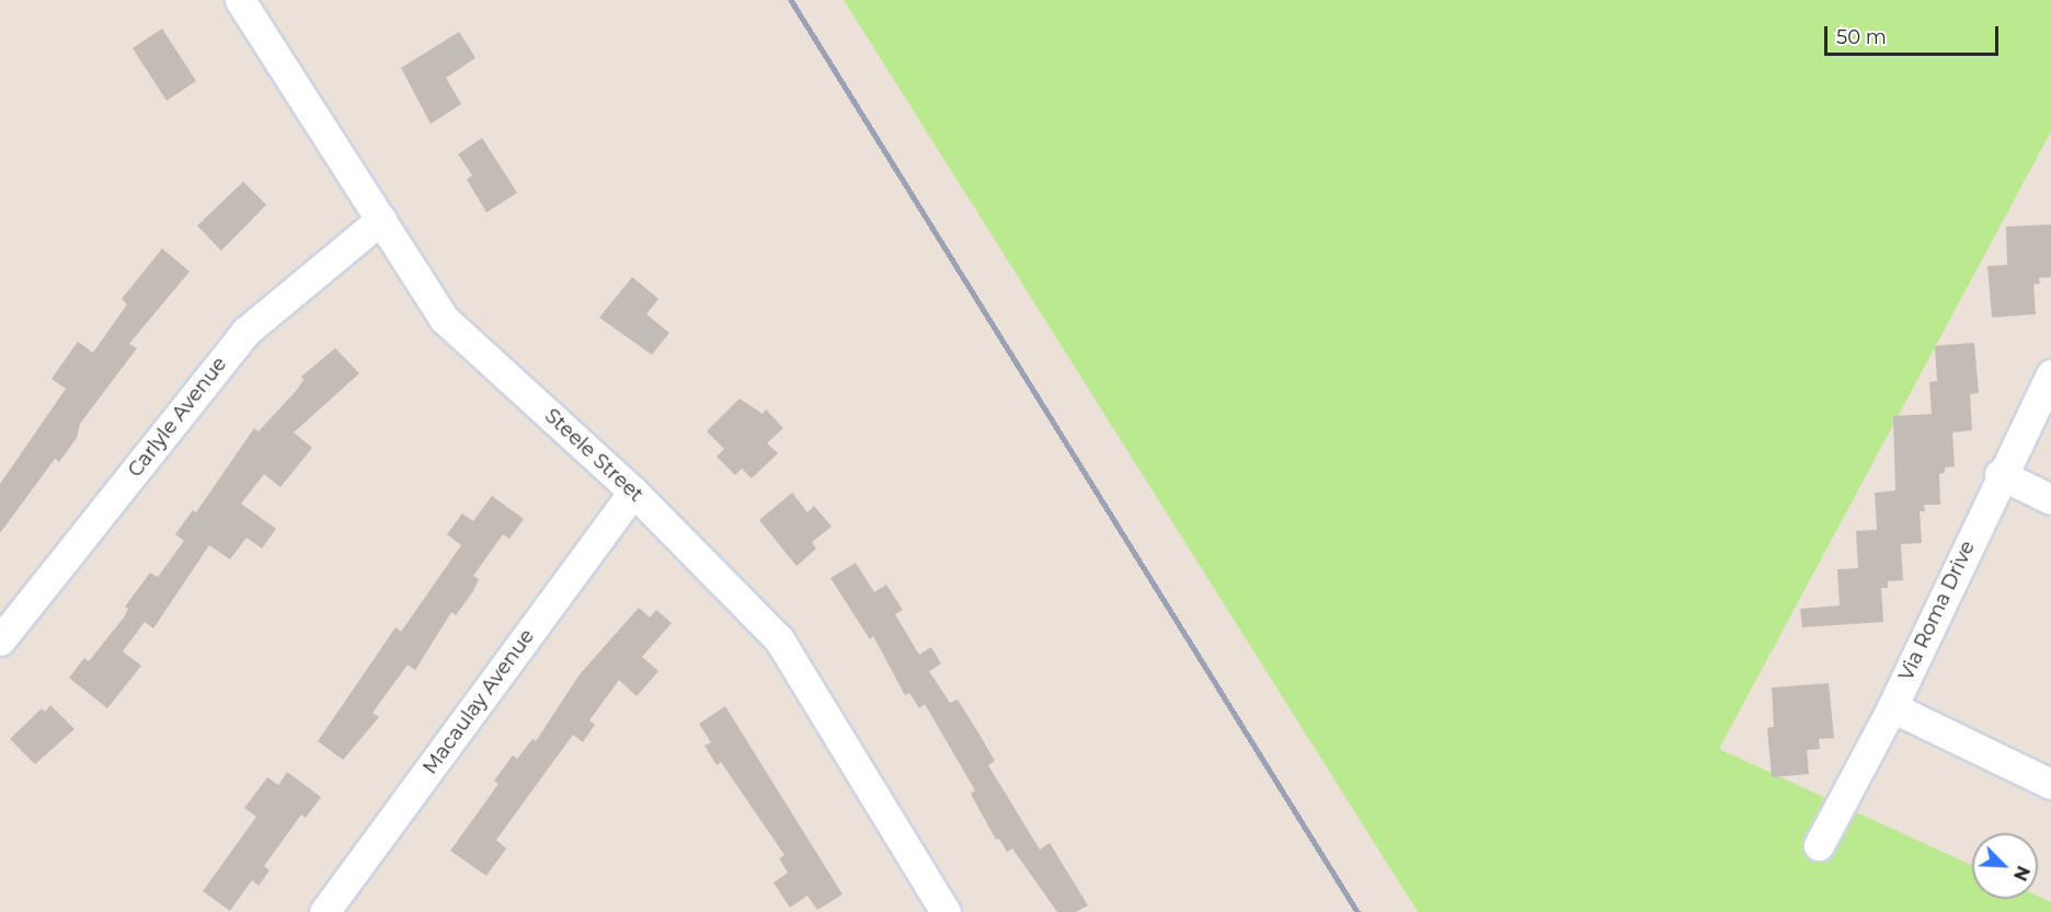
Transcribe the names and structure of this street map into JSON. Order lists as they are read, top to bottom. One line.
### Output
{"streets":{"street":["Carlyle Avenue","Steele Street","Via Roma Drive","Macaulay Avenue"]},"crossings":[["Carlyle Avenue","Steele Street"],["Steele Street","Macaulay Avenue"]],"scale_bar":"50 m","north":"bottom right"}
